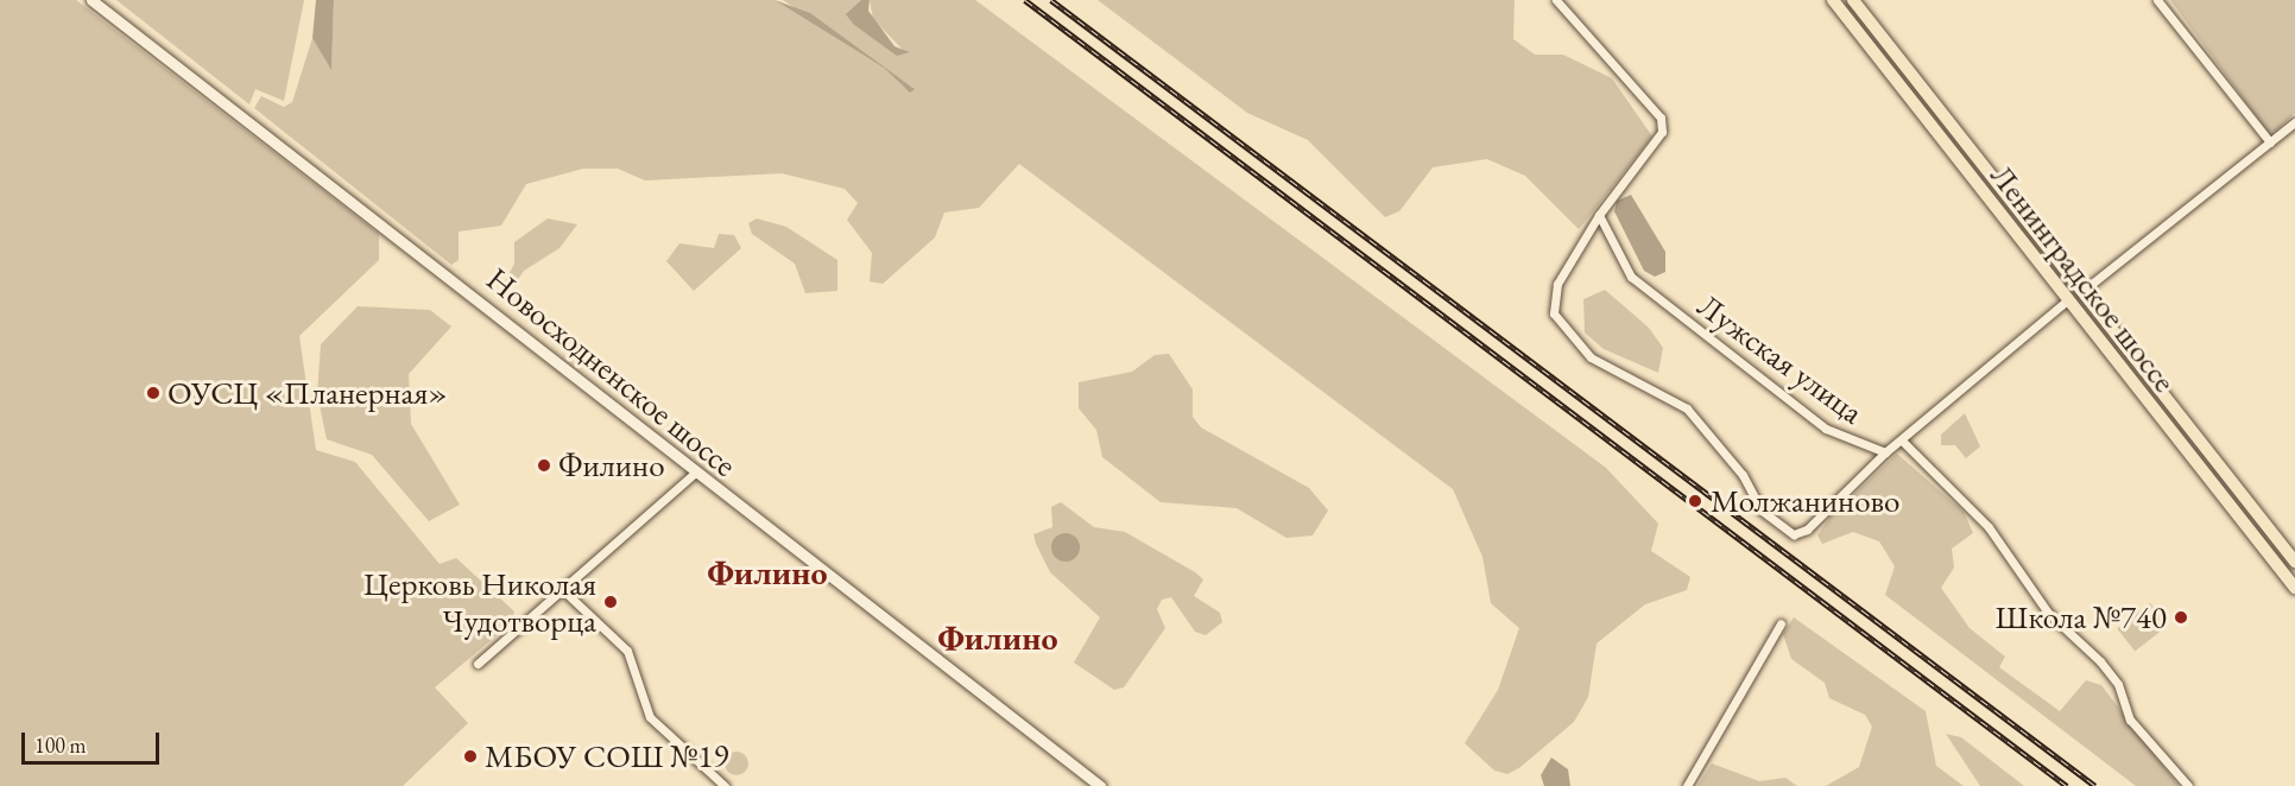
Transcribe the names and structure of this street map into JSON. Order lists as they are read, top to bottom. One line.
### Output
{"streets":{"highway":["Ленинградское шоссе"],"main road":["Новосходненское шоссе"],"street":["Лужская улица"]},"districts":["Филино","Филино"],"places":["ОУСЦ «Планерная»","Филино","Молжаниново","Церковь Николая Чудотворца","Школа №740","МБОУ СОШ №19"],"scale_bar":"100 m"}
